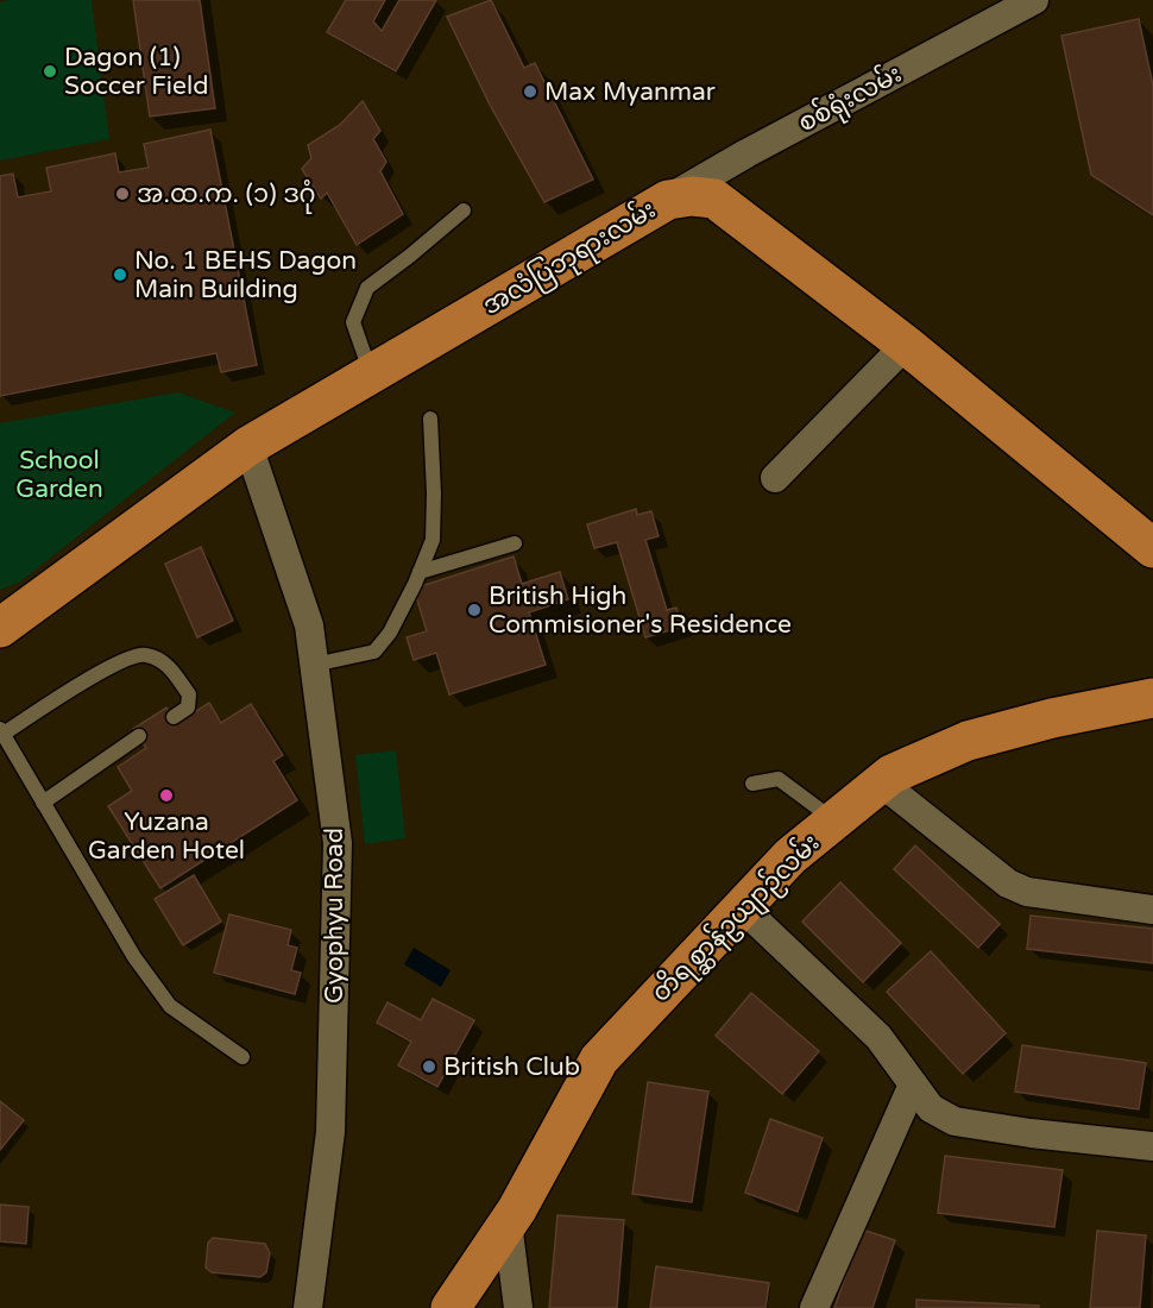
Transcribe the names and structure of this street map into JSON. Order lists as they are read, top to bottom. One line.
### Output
{"streets":{"main road":["အလံပြဘုရားလမ်း","တိရစ္ဆာန်ဥယျာဉ်လမ်း"],"street":["စစ်ရုံးလမ်း","Gyophyu Road"]},"crossings":[["စစ်ရုံးလမ်း","အလံပြဘုရားလမ်း"],["အလံပြဘုရားလမ်း","Gyophyu Road"]],"parks":["School Garden"],"places":["Dagon (1) Soccer Field","Max Myanmar","အ.ထ.က. (၁) ဒဂုံ","No. 1 BEHS Dagon Main Building","British High Commisioner's Residence","Yuzana Garden Hotel","British Club"]}
